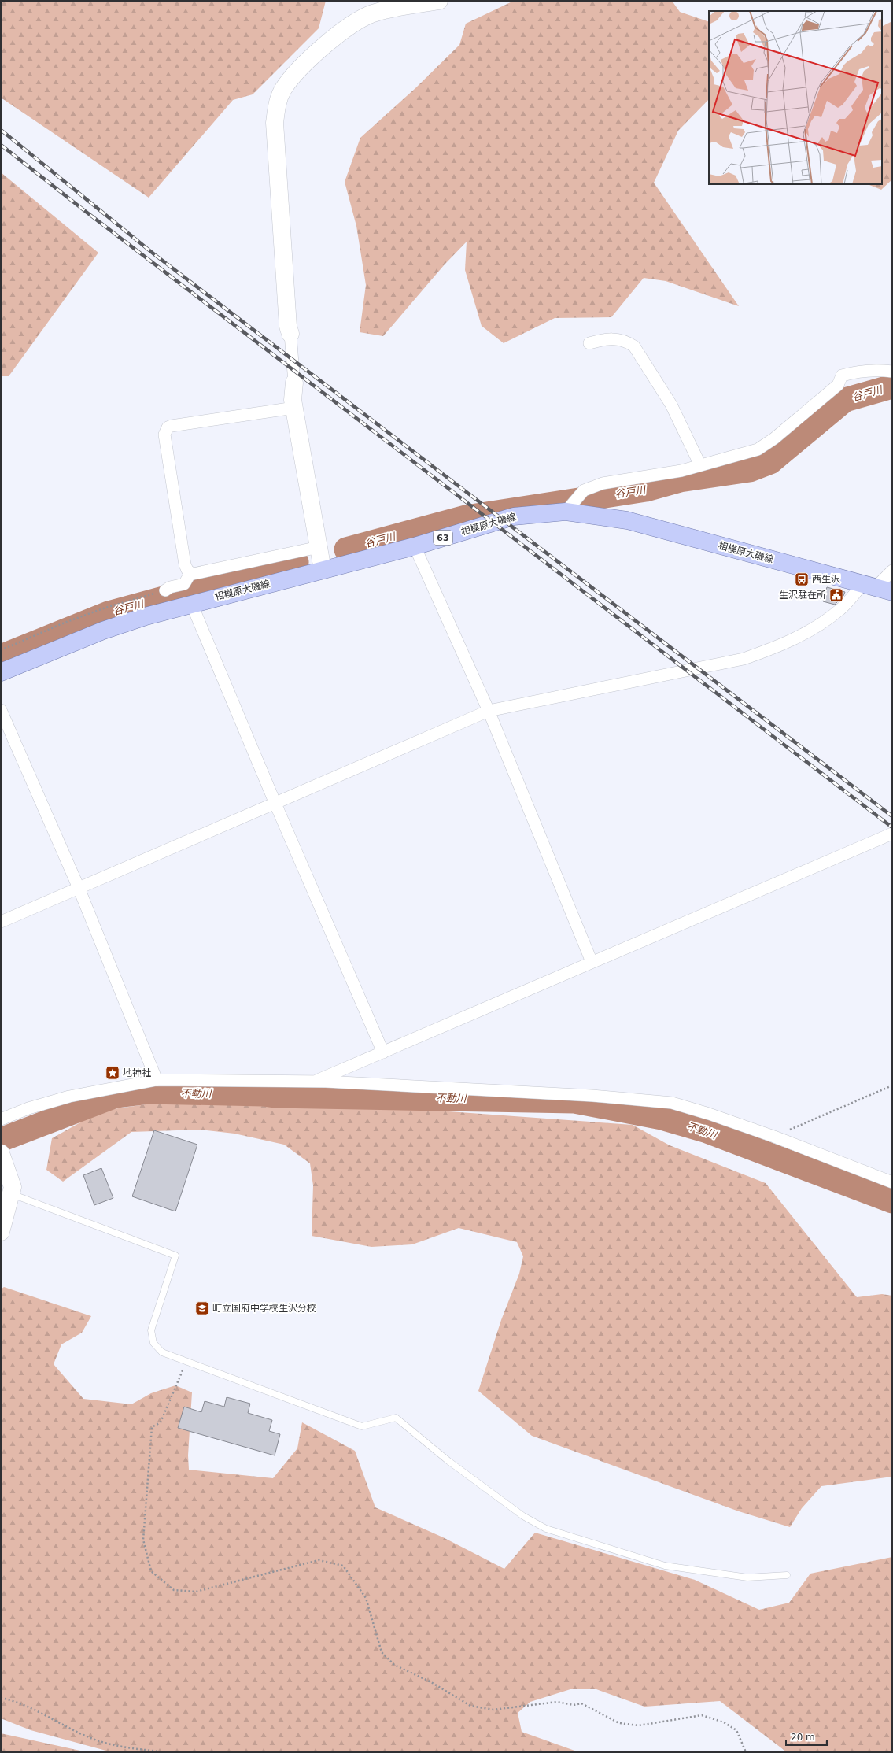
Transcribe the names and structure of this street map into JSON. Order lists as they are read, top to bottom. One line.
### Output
{"streets":{"main road":["相模原大磯線","63"]},"water":["谷戸川","不動川"],"places":{"bus stop":["西生沢"],"public building":["生沢駐在所"],"place":["地神社"],"school or university":["町立国府中学校生沢分校"]},"scale_bar":"20 m"}
